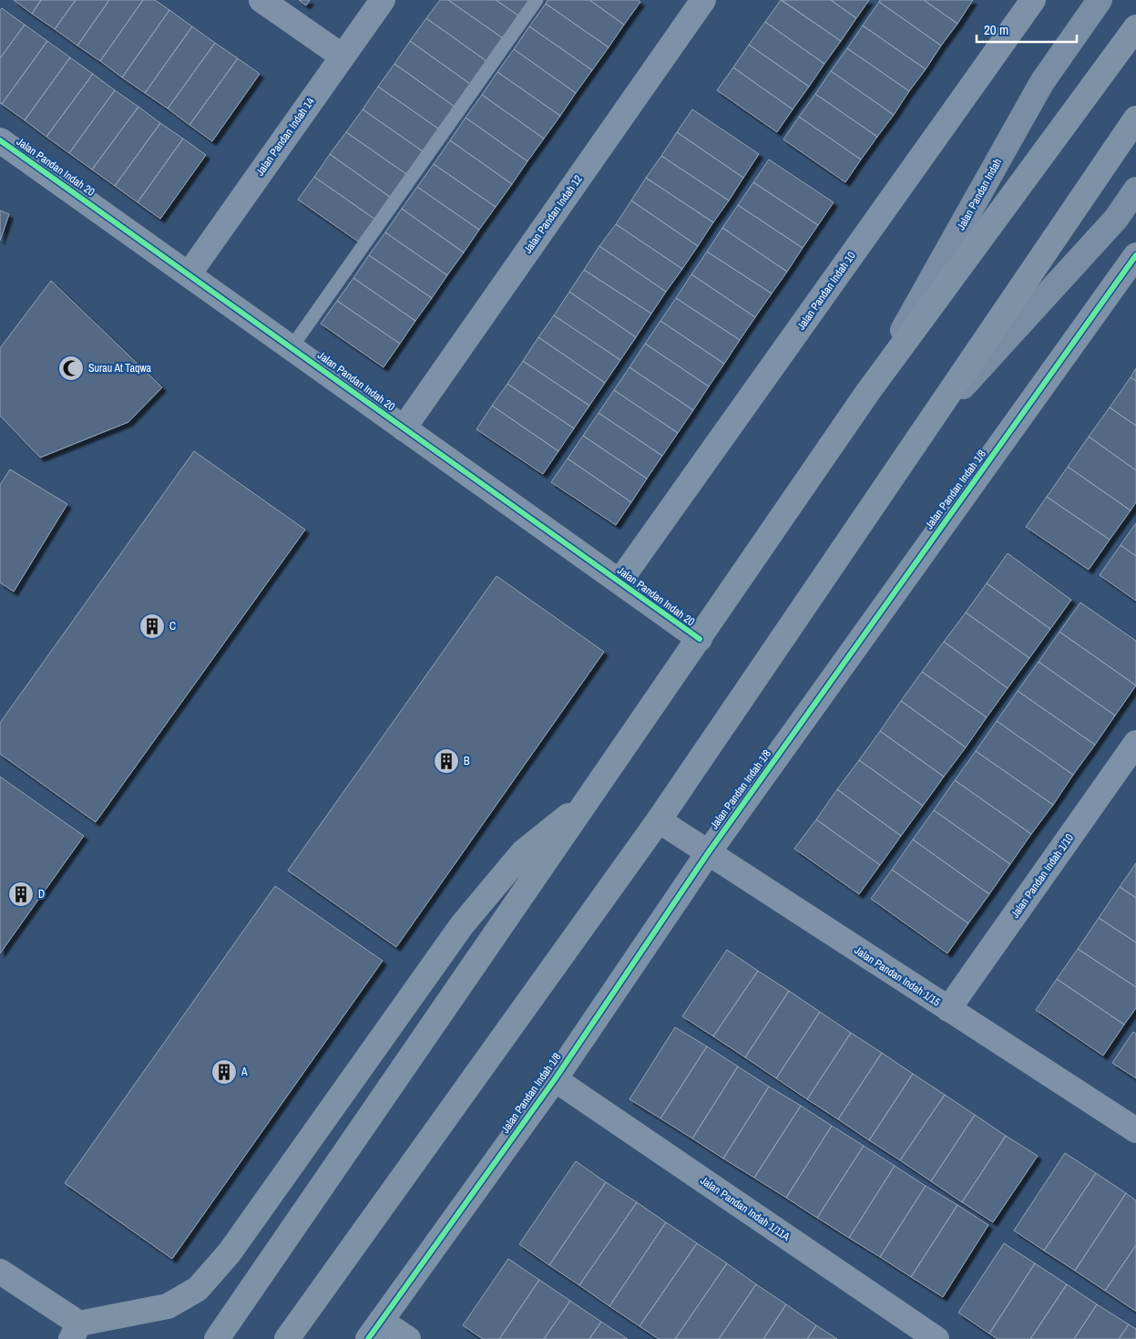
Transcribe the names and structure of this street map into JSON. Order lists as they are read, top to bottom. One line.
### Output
{"streets":{"main road":["Jalan Pandan Indah"],"street":["Jalan Pandan Indah 14","Jalan Pandan Indah 20","Jalan Pandan Indah 12","Jalan Pandan Indah 10","Jalan Pandan Indah 1/8","Jalan Pandan Indah 1/10","Jalan Pandan Indah 1/15","Jalan Pandan Indah 1/11A"]},"crossings":[["Jalan Pandan Indah 14","Jalan Pandan Indah 20"],["Jalan Pandan Indah 20","Jalan Pandan Indah 12"],["Jalan Pandan Indah 20","Jalan Pandan Indah 10"],["Jalan Pandan Indah 1/8","Jalan Pandan Indah 1/15"],["Jalan Pandan Indah 1/8","Jalan Pandan Indah 1/11A"],["Jalan Pandan Indah 1/10","Jalan Pandan Indah 1/15"]],"places":{"mosque":["Surau At Taqwa"],"building":["C","B","D","A"]},"scale_bar":"20 m"}
